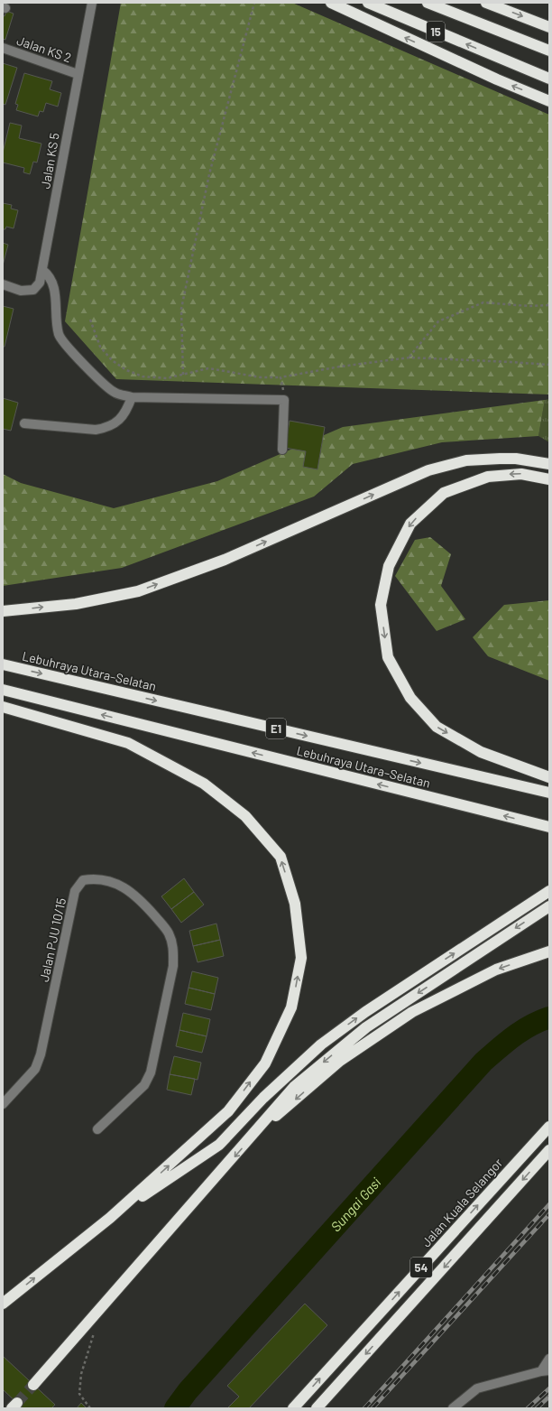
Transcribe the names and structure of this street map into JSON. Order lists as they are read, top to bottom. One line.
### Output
{"streets":{"highway":["15","Lebuhraya Utara–Selatan","E1","Jalan Kuala Selangor","54"],"street":["Jalan KS 2","Jalan KS 5","Jalan PJU 10/15"]},"crossings":[["Jalan KS 2","Jalan KS 5"]],"water":["Sungai Gasi"]}
